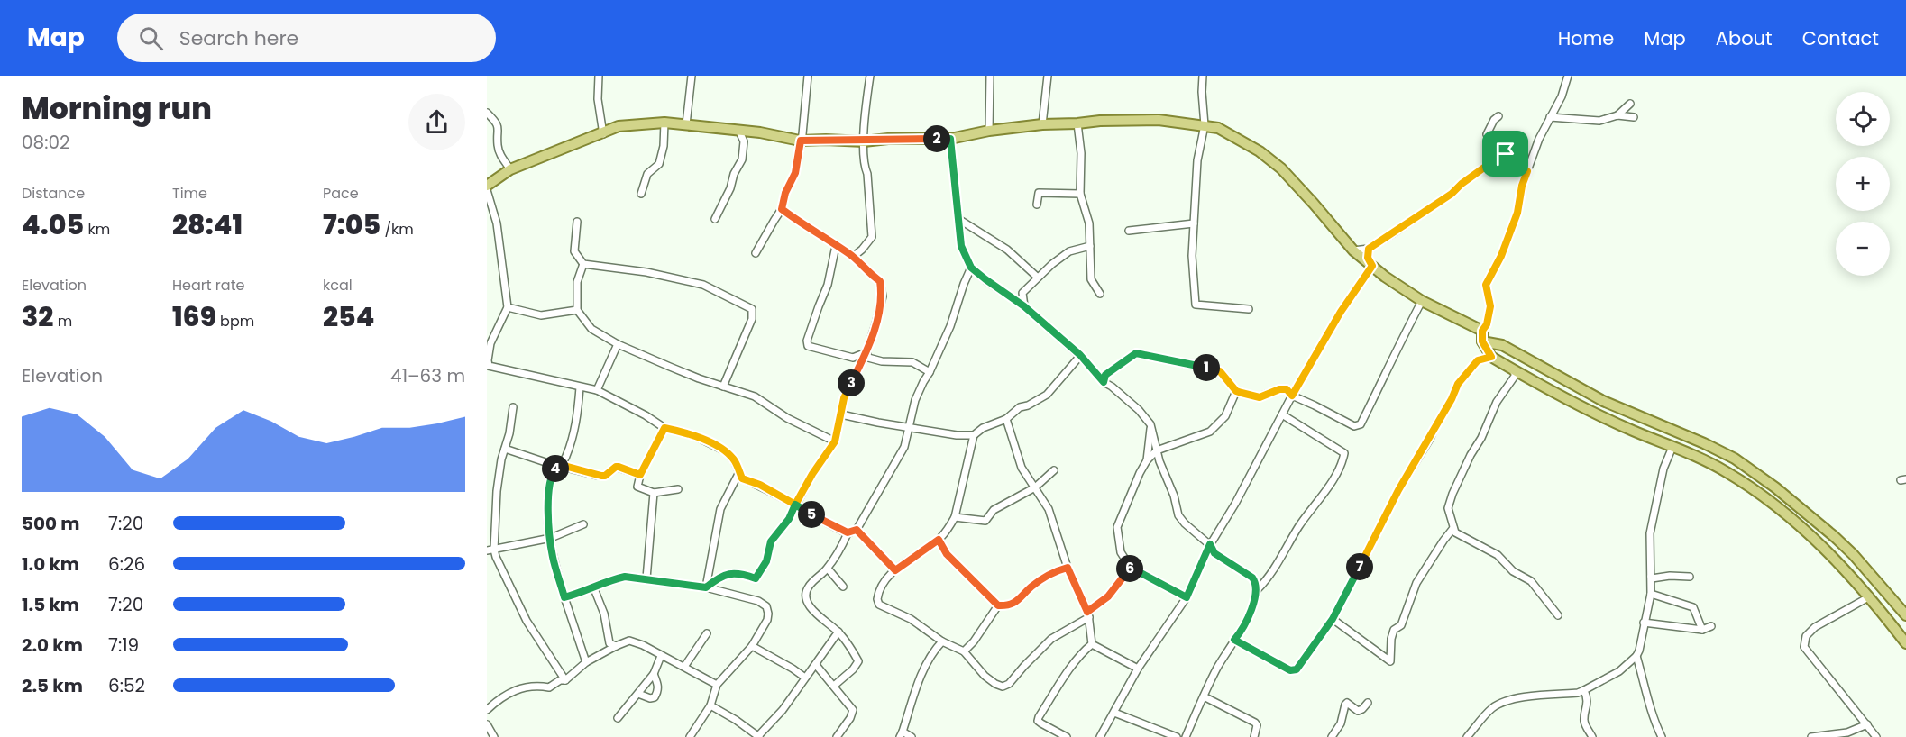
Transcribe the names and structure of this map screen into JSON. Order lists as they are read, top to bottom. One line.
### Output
{"page":{"header":"Map","search":"Search here","nav":["Home","Map","About","Contact"],"heading":["Morning run","08:02"],"map_buttons":["+","−"],"pins":["2","1","3","4","5","7","6"],"stats":[["Distance","4.05 km"],["Time","28:41"],["Pace","7:05 /km"],["Elevation","32 m"],["Heart rate","169 bpm"],["kcal","254"]],"chart":["Elevation","41–63 m"],"list":[{"name":"500 m","note":"7:20"},{"name":"1.0 km","note":"6:26"},{"name":"1.5 km","note":"7:20"},{"name":"2.0 km","note":"7:19"},{"name":"2.5 km","note":"6:52"}]}}
